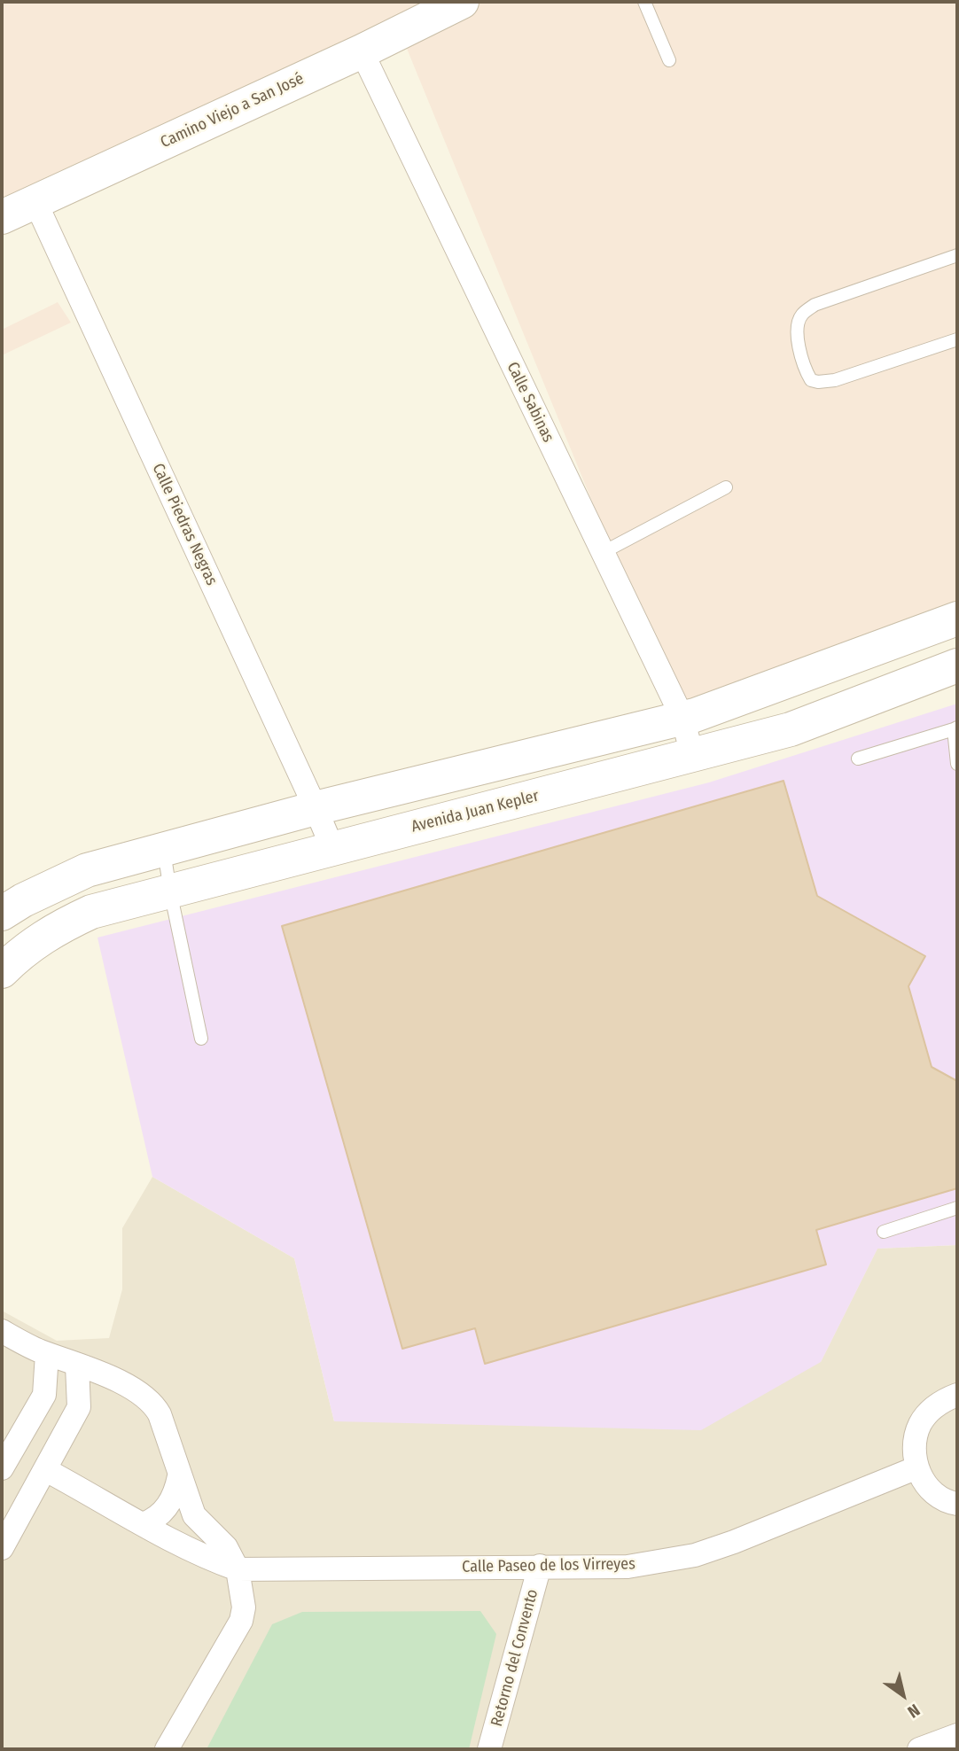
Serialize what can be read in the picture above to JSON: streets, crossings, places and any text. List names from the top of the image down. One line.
{"streets":{"street":["Camino Viejo a San José","Calle Sabinas","Calle Piedras Negras","Avenida Juan Kepler","Calle Paseo de los Virreyes","Retorno del Convento"]},"crossings":[["Camino Viejo a San José","Calle Sabinas"],["Camino Viejo a San José","Calle Piedras Negras"],["Calle Sabinas","Avenida Juan Kepler"],["Calle Piedras Negras","Avenida Juan Kepler"],["Calle Paseo de los Virreyes","Retorno del Convento"]],"north":"bottom right"}
